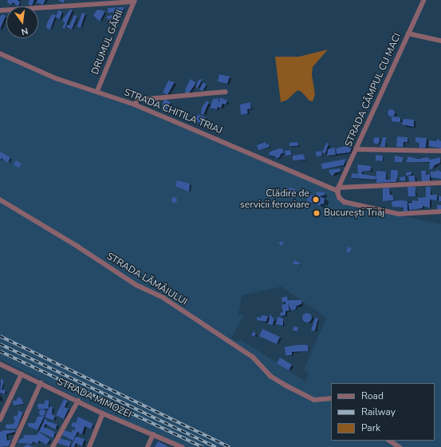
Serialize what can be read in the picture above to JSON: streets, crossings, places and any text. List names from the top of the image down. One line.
{"streets":{"street":["DRUMUL GĂRII","STRADA CÂMPUL CU MACI","STRADA CHITILA TRIAJ","STRADA LĂMÂIULUI","STRADA MIMOZEI"]},"crossings":[["DRUMUL GĂRII","STRADA CHITILA TRIAJ"],["STRADA CÂMPUL CU MACI","STRADA CHITILA TRIAJ"]],"places":["Clădire de servicii feroviare","București Triaj"],"legend":["Road","Railway","Park"],"north":"bottom"}
